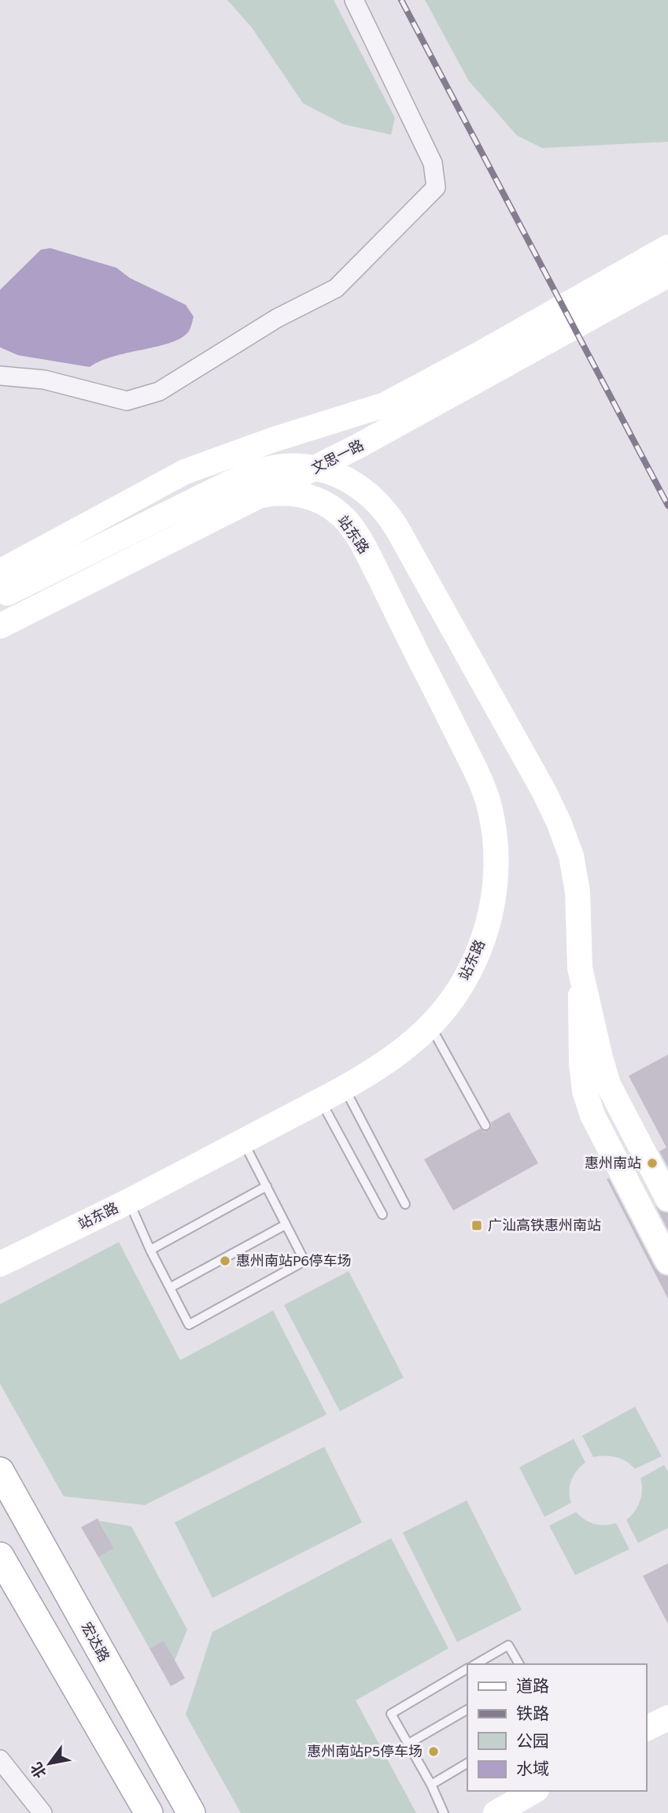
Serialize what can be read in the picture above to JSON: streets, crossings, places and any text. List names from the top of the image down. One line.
{"streets":{"main road":["宏达路"],"street":["文思一路","站东路"]},"crossings":[["文思一路","站东路"]],"places":{"other":["惠州南站","惠州南站P6停车场","惠州南站P5停车场"],"transit":["广汕高铁惠州南站"]},"legend":["道路","铁路","公园","水域"],"north":"bottom left"}
